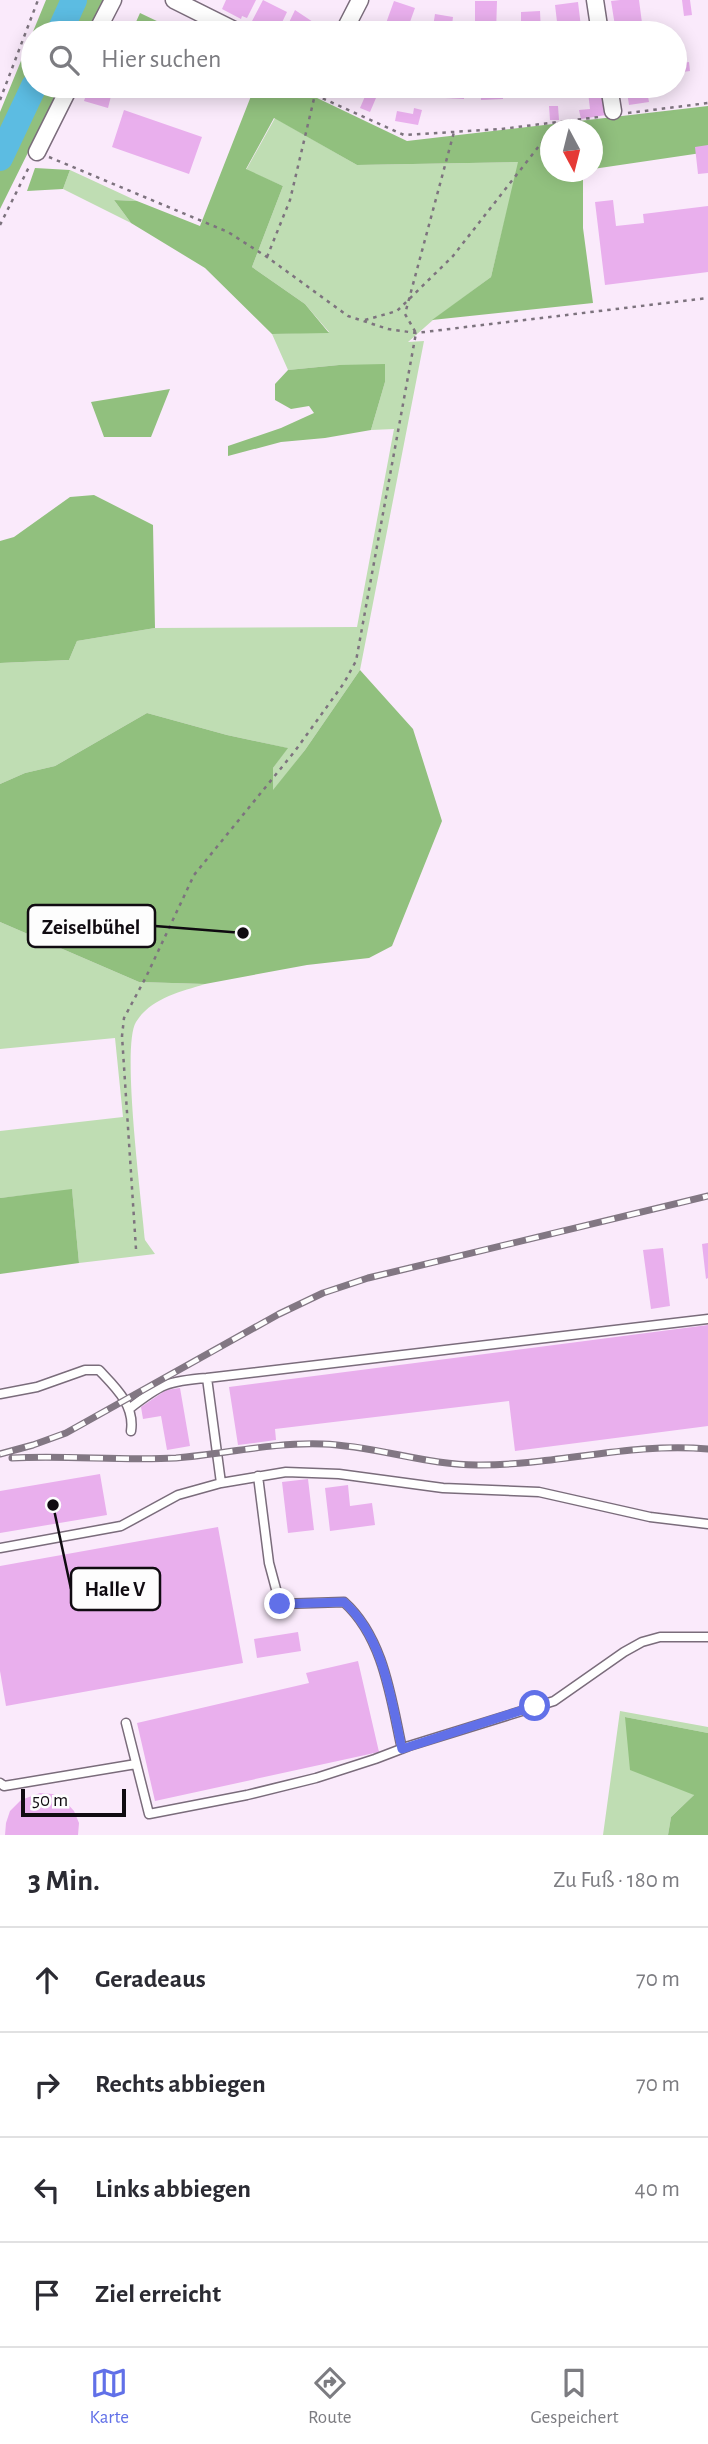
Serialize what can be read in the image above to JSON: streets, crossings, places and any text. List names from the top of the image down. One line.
{"places":["Zeiselbühel","Halle V"],"scale_bar":"50 m","north":"bottom","page":{"search":"Hier suchen","scale":"50 m","heading":["3 Min.","Zu Fuß · 180 m"],"list":[["Geradeaus","70 m"],["Rechts abbiegen","70 m"],["Links abbiegen","40 m"],"Ziel erreicht"],"nav":["Karte","Route","Gespeichert"]}}
